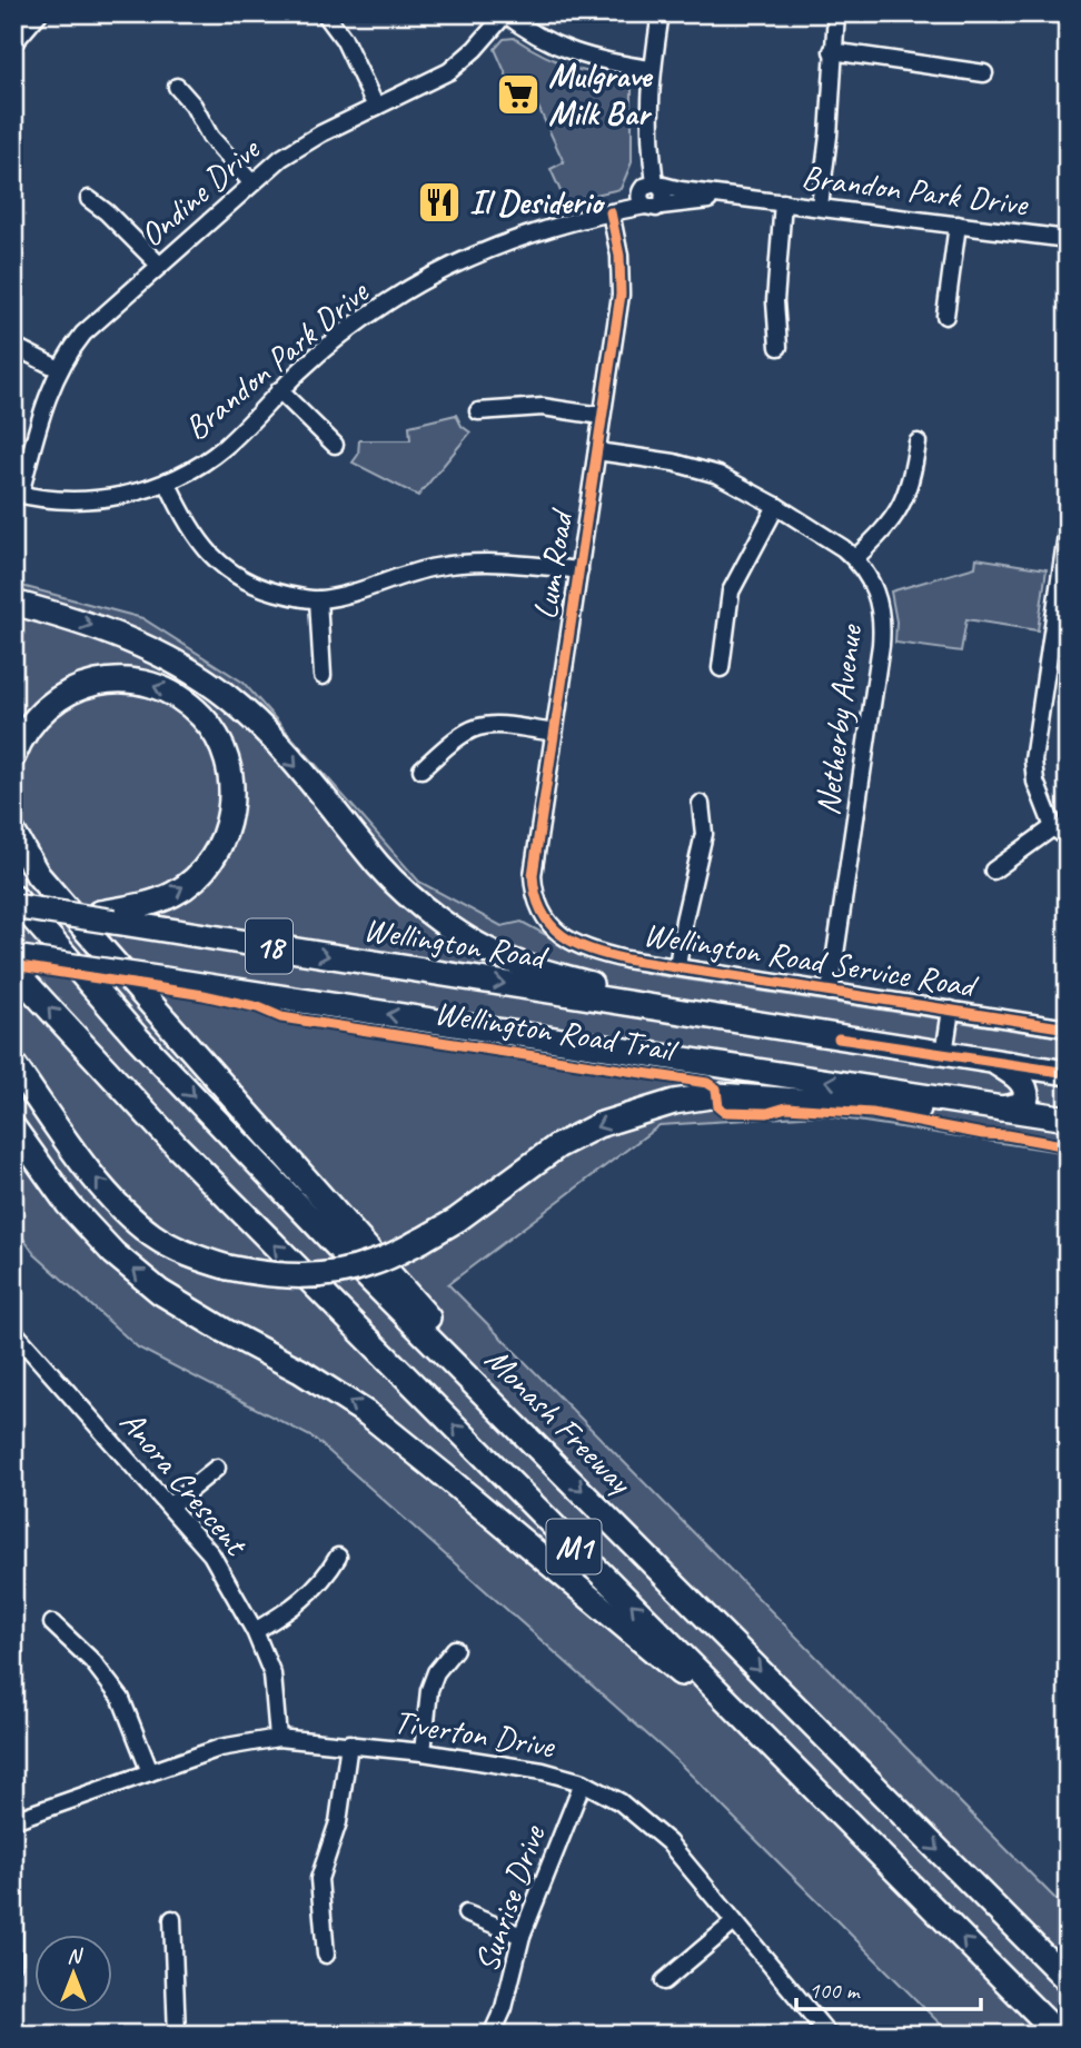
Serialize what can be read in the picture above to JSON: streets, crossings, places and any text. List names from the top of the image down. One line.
{"streets":{"highway":["Wellington Road","18","Monash Freeway","M1"],"street":["Brandon Park Drive","Ondine Drive","Lum Road","Netherby Avenue","Wellington Road Service Road","Anora Crescent","Tiverton Drive","Sunrise Drive"],"cycle path":["Wellington Road Trail"]},"crossings":[["Brandon Park Drive","Ondine Drive"],["Brandon Park Drive","Lum Road"],["Lum Road","Netherby Avenue"],["Lum Road","Wellington Road Service Road"],["Netherby Avenue","Wellington Road Service Road"],["Anora Crescent","Tiverton Drive"],["Tiverton Drive","Sunrise Drive"]],"places":{"supermarket":["Mulgrave Milk Bar"],"restaurant":["Il Desiderio"]},"scale_bar":"100 m","north":"top"}
